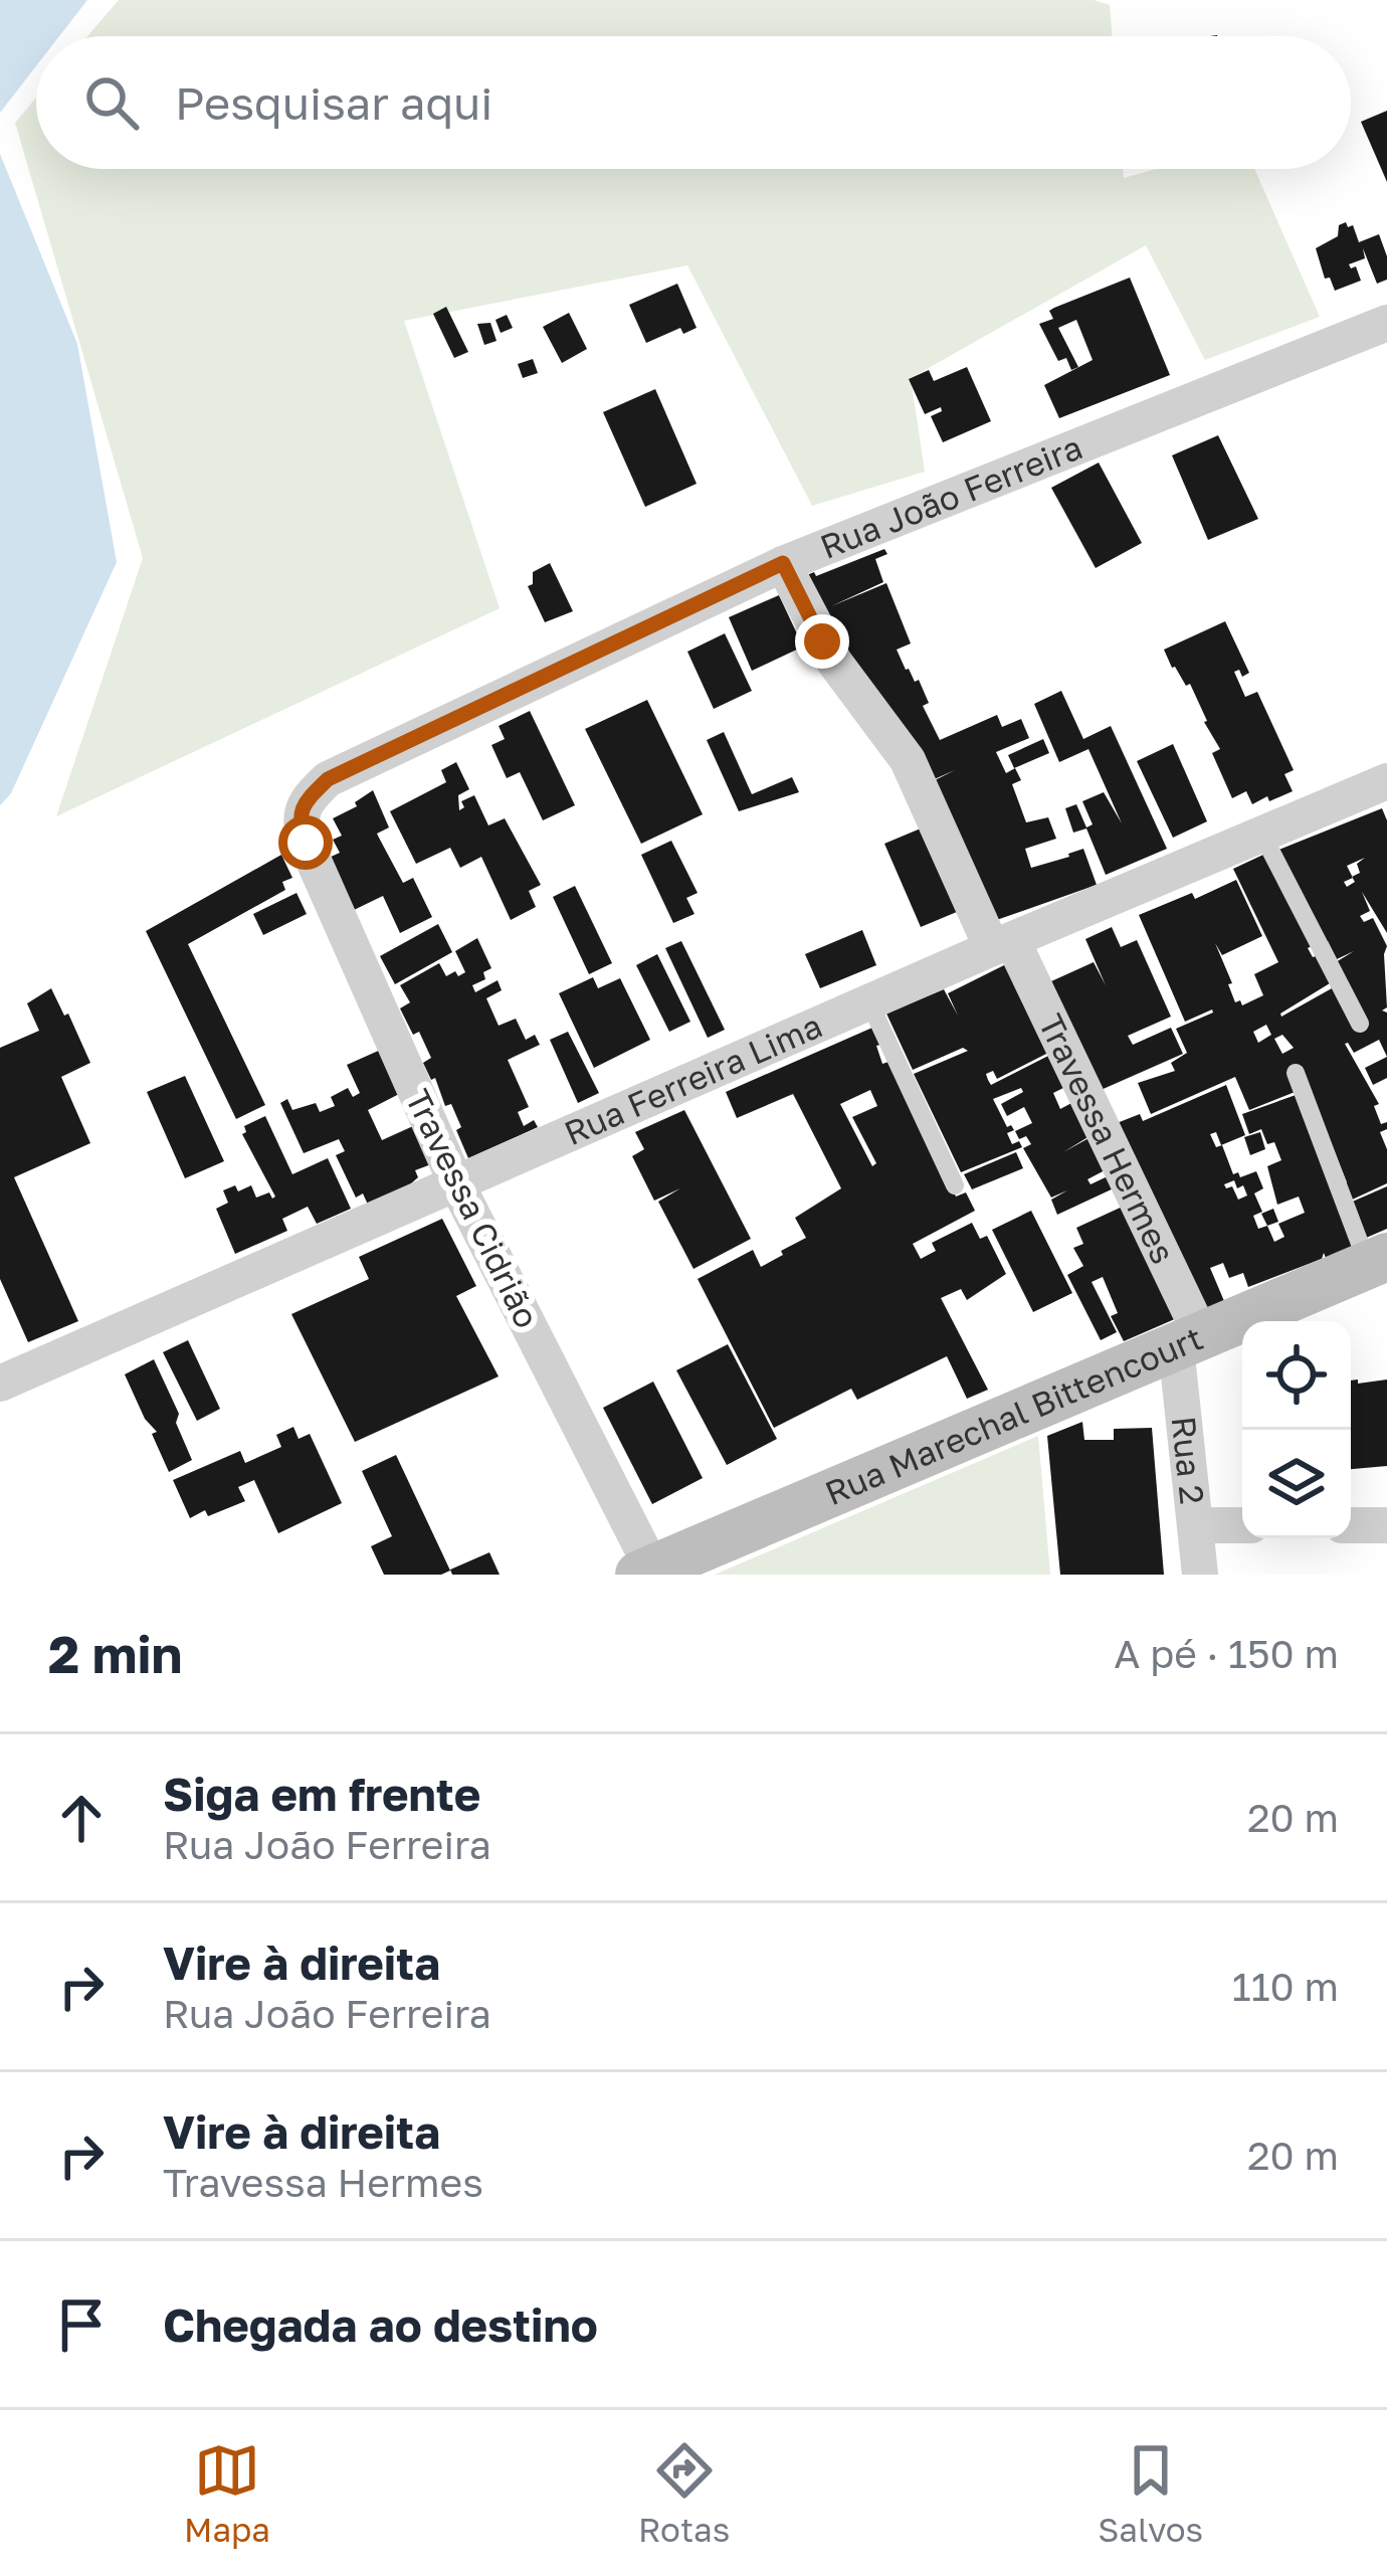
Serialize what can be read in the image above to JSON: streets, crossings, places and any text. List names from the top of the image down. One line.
{"streets":{"main road":["Rua Marechal Bittencourt"],"street":["Rua João Ferreira","Rua Ferreira Lima","Travessa Hermes","Travessa Cidrião","Rua 2"]},"crossings":[["Rua João Ferreira","Travessa Hermes"],["Rua João Ferreira","Travessa Cidrião"],["Rua Ferreira Lima","Travessa Hermes"],["Rua Ferreira Lima","Travessa Cidrião"],["Travessa Hermes","Rua Marechal Bittencourt"],["Travessa Hermes","Rua 2"],["Travessa Cidrião","Rua Marechal Bittencourt"],["Rua Marechal Bittencourt","Rua 2"]],"page":{"search":"Pesquisar aqui","heading":["2 min","A pé · 150 m"],"list":[["Siga em frente","Rua João Ferreira","20 m"],["Vire à direita","Rua João Ferreira","110 m"],["Vire à direita","Travessa Hermes","20 m"],"Chegada ao destino"],"nav":["Mapa","Rotas","Salvos"]}}
